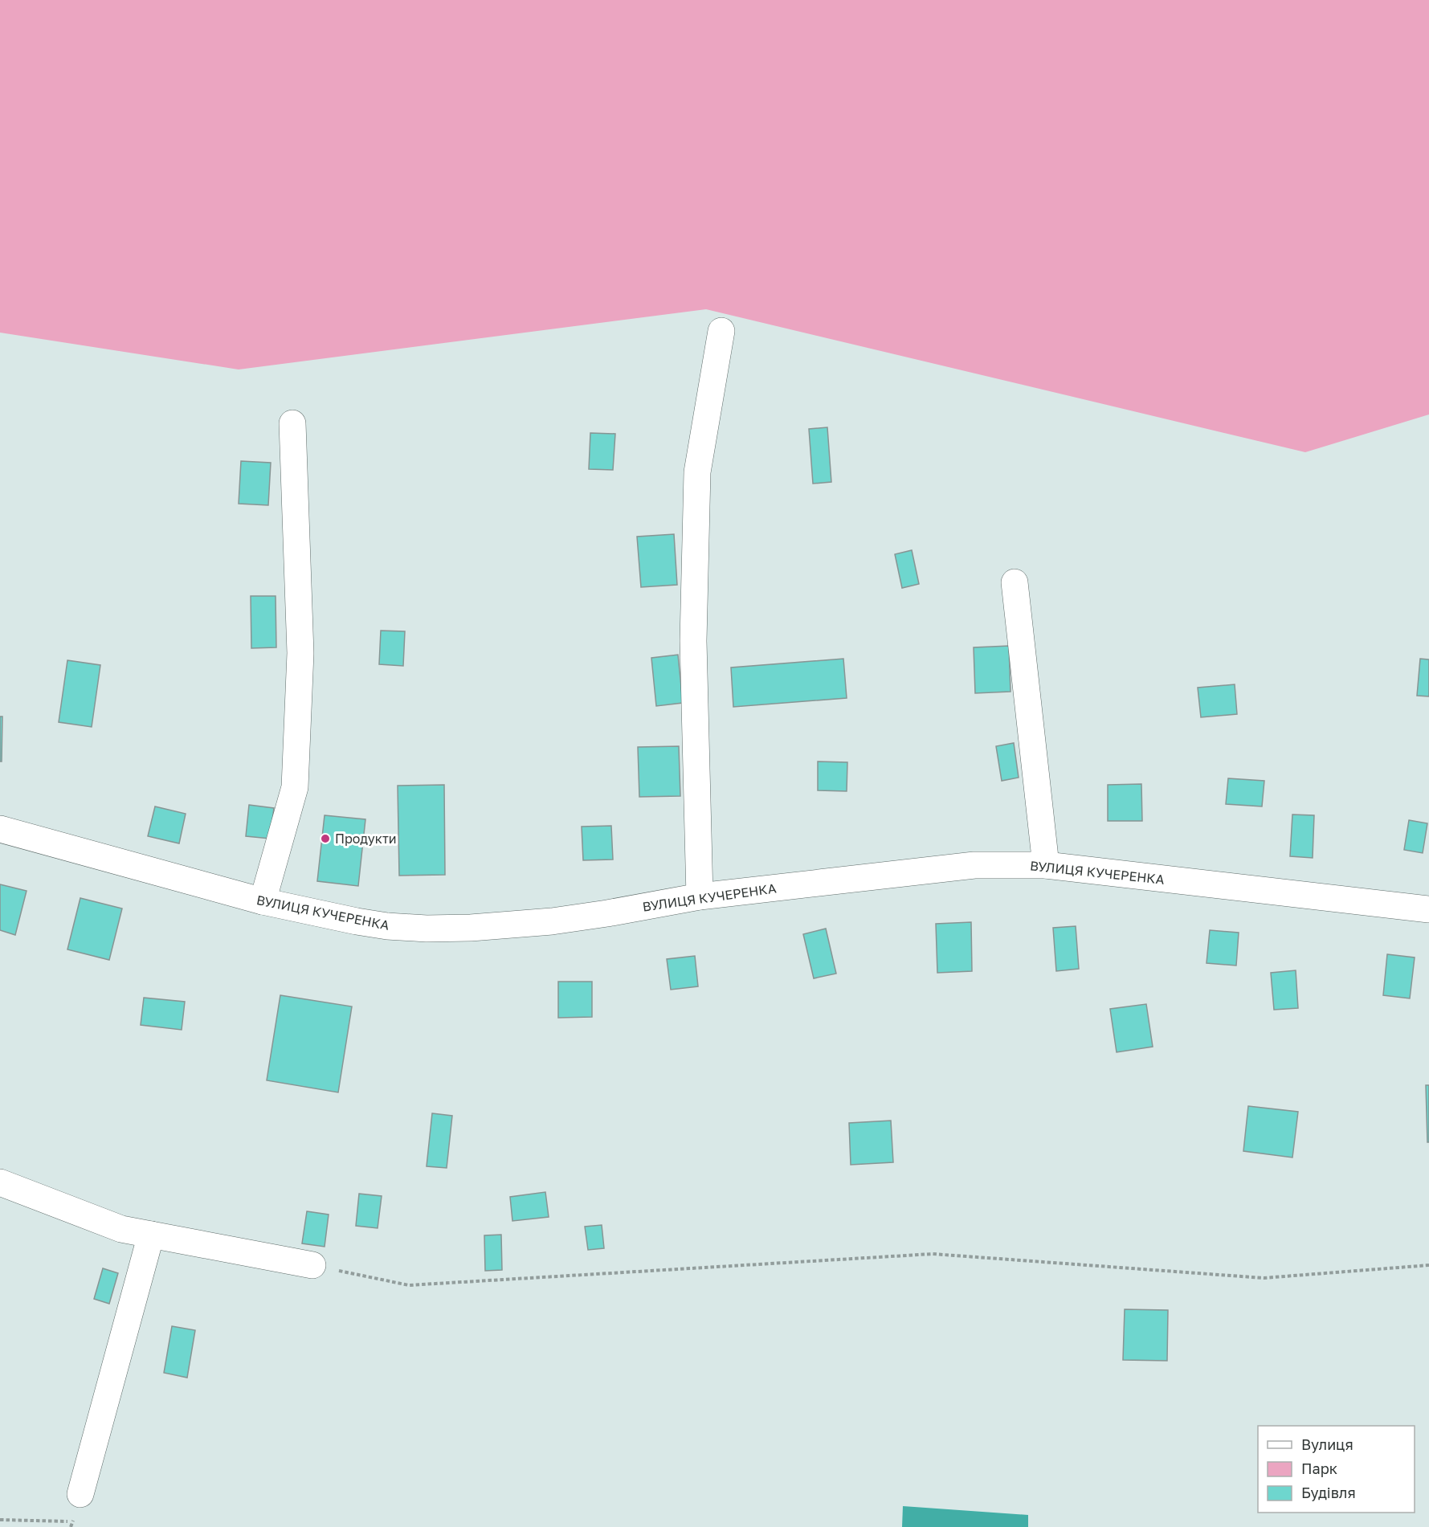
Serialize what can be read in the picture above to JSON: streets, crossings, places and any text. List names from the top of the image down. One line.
{"streets":{"street":["ВУЛИЦЯ КУЧЕРЕНКА"]},"places":["Продукти"],"legend":["Вулиця","Парк","Будівля"]}
